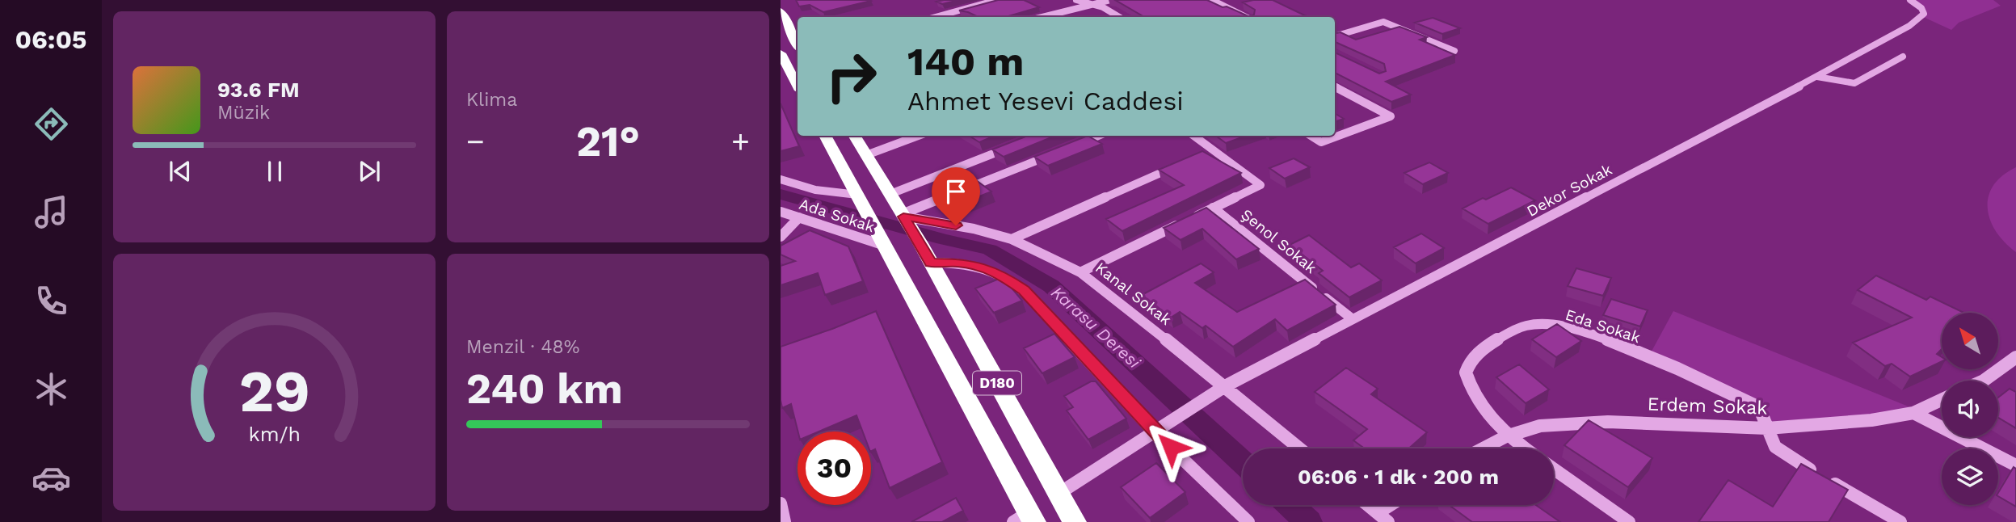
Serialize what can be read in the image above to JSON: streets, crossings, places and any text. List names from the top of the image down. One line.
{"streets":{"highway":["D180"],"street":["Dekor Sokak","Ada Sokak","Şenol Sokak","Kanal Sokak","Eda Sokak","Erdem Sokak"]},"crossings":[["Dekor Sokak","Şenol Sokak"],["Dekor Sokak","Kanal Sokak"],["Dekor Sokak","D180"],["Ada Sokak","D180"],["Kanal Sokak","D180"],["Eda Sokak","Erdem Sokak"]],"water":["Karasu Deresi"],"north":"top left","page":{"tabs":"06:05","tile":["Klima",["Menzil · 48%","240 km"]],"turn":["140 m","Ahmet Yesevi Caddesi"],"song":["93.6 FM","Müzik"],"heat":["−","21°","+"],"limit":"30","trip":"06:06 · 1 dk · 200 m","gauge":["29","km/h"]}}
